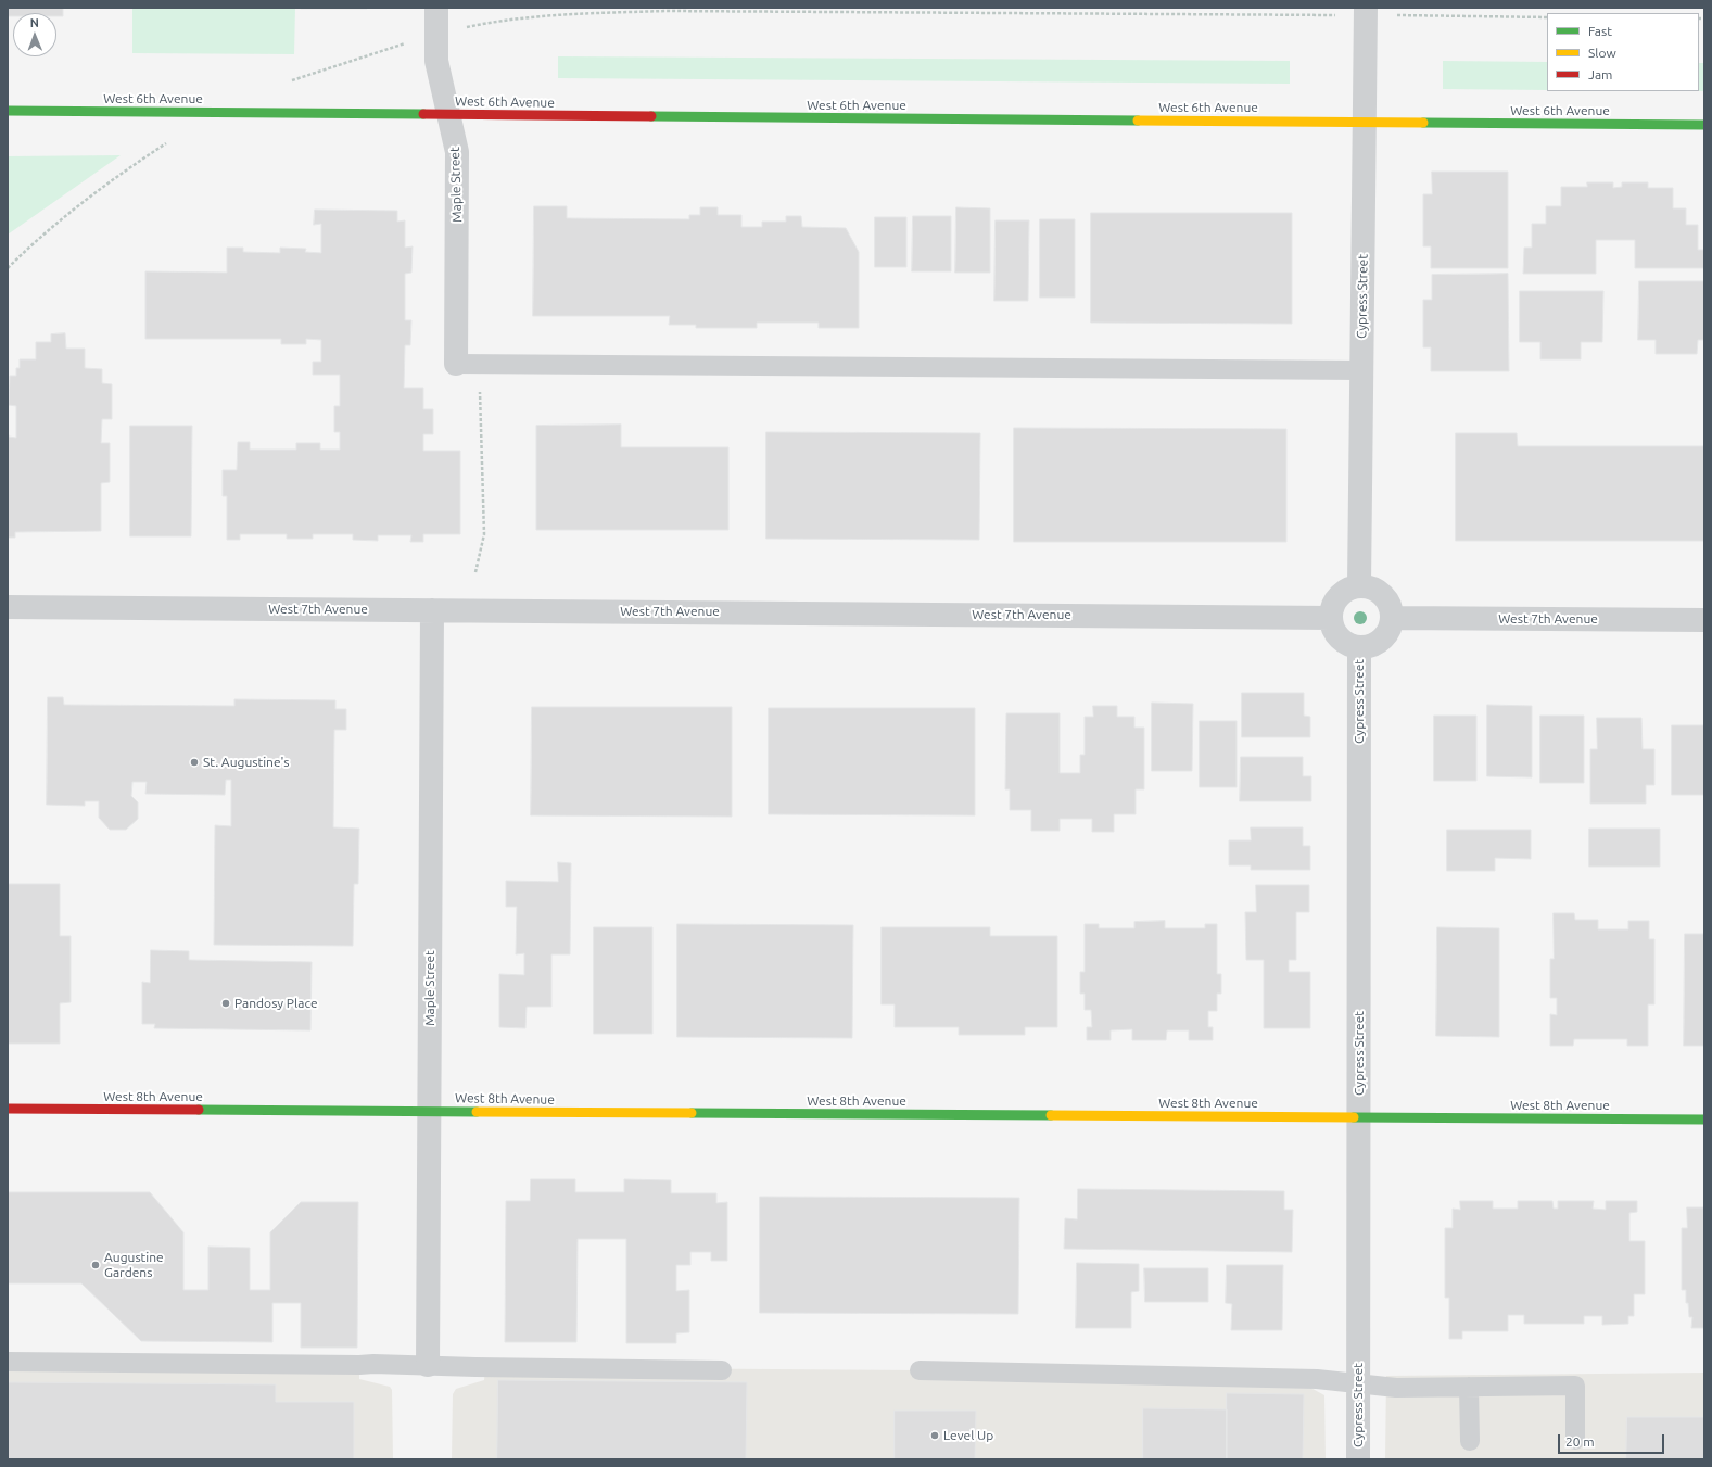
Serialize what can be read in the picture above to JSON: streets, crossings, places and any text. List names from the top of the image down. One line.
{"streets":{"street":["West 6th Avenue","Maple Street","Cypress Street","West 7th Avenue","West 8th Avenue"]},"crossings":[["West 6th Avenue","Maple Street"],["West 6th Avenue","Cypress Street"],["Maple Street","West 7th Avenue"],["Maple Street","West 8th Avenue"],["Cypress Street","West 7th Avenue"],["Cypress Street","West 8th Avenue"]],"places":["St. Augustine's","Pandosy Place","Augustine Gardens","Level Up"],"legend":["Fast","Slow","Jam"],"scale_bar":"20 m","north":"top"}
